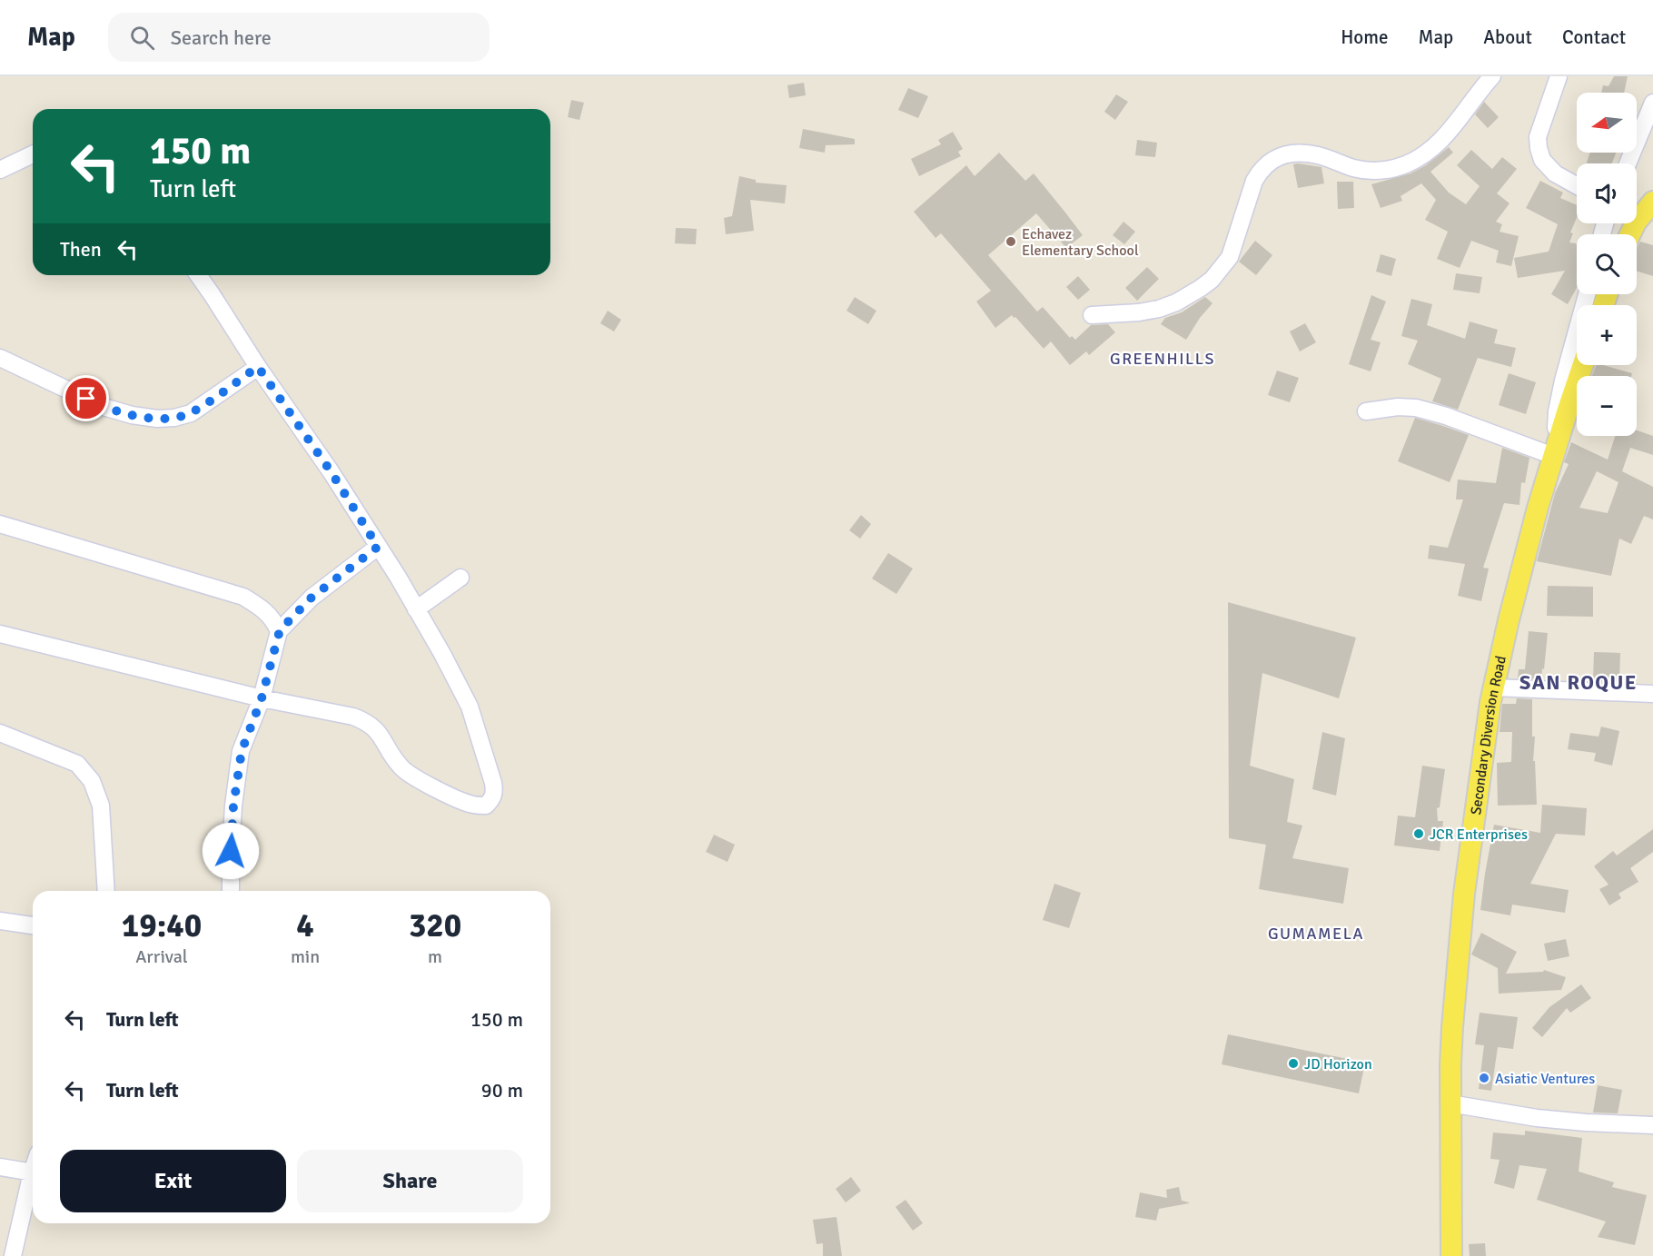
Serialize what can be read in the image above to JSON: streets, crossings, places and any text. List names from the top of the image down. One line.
{"streets":{"main road":["Secondary Diversion Road"]},"districts":["GREENHILLS","SAN ROQUE","GUMAMELA"],"places":["Echavez Elementary School","JCR Enterprises","JD Horizon","Asiatic Ventures"],"north":"left","page":{"header":"Map","search":"Search here","nav":["Home","Map","About","Contact"],"map_buttons":["+","−"],"turn":["150 m","Turn left"],"then":"Then","eta":["19:40","Arrival","4","min","320","m"],"list":[{"name":"Turn left","value":"150 m"},{"name":"Turn left","value":"90 m"}],"buttons":["Exit","Share"]}}
